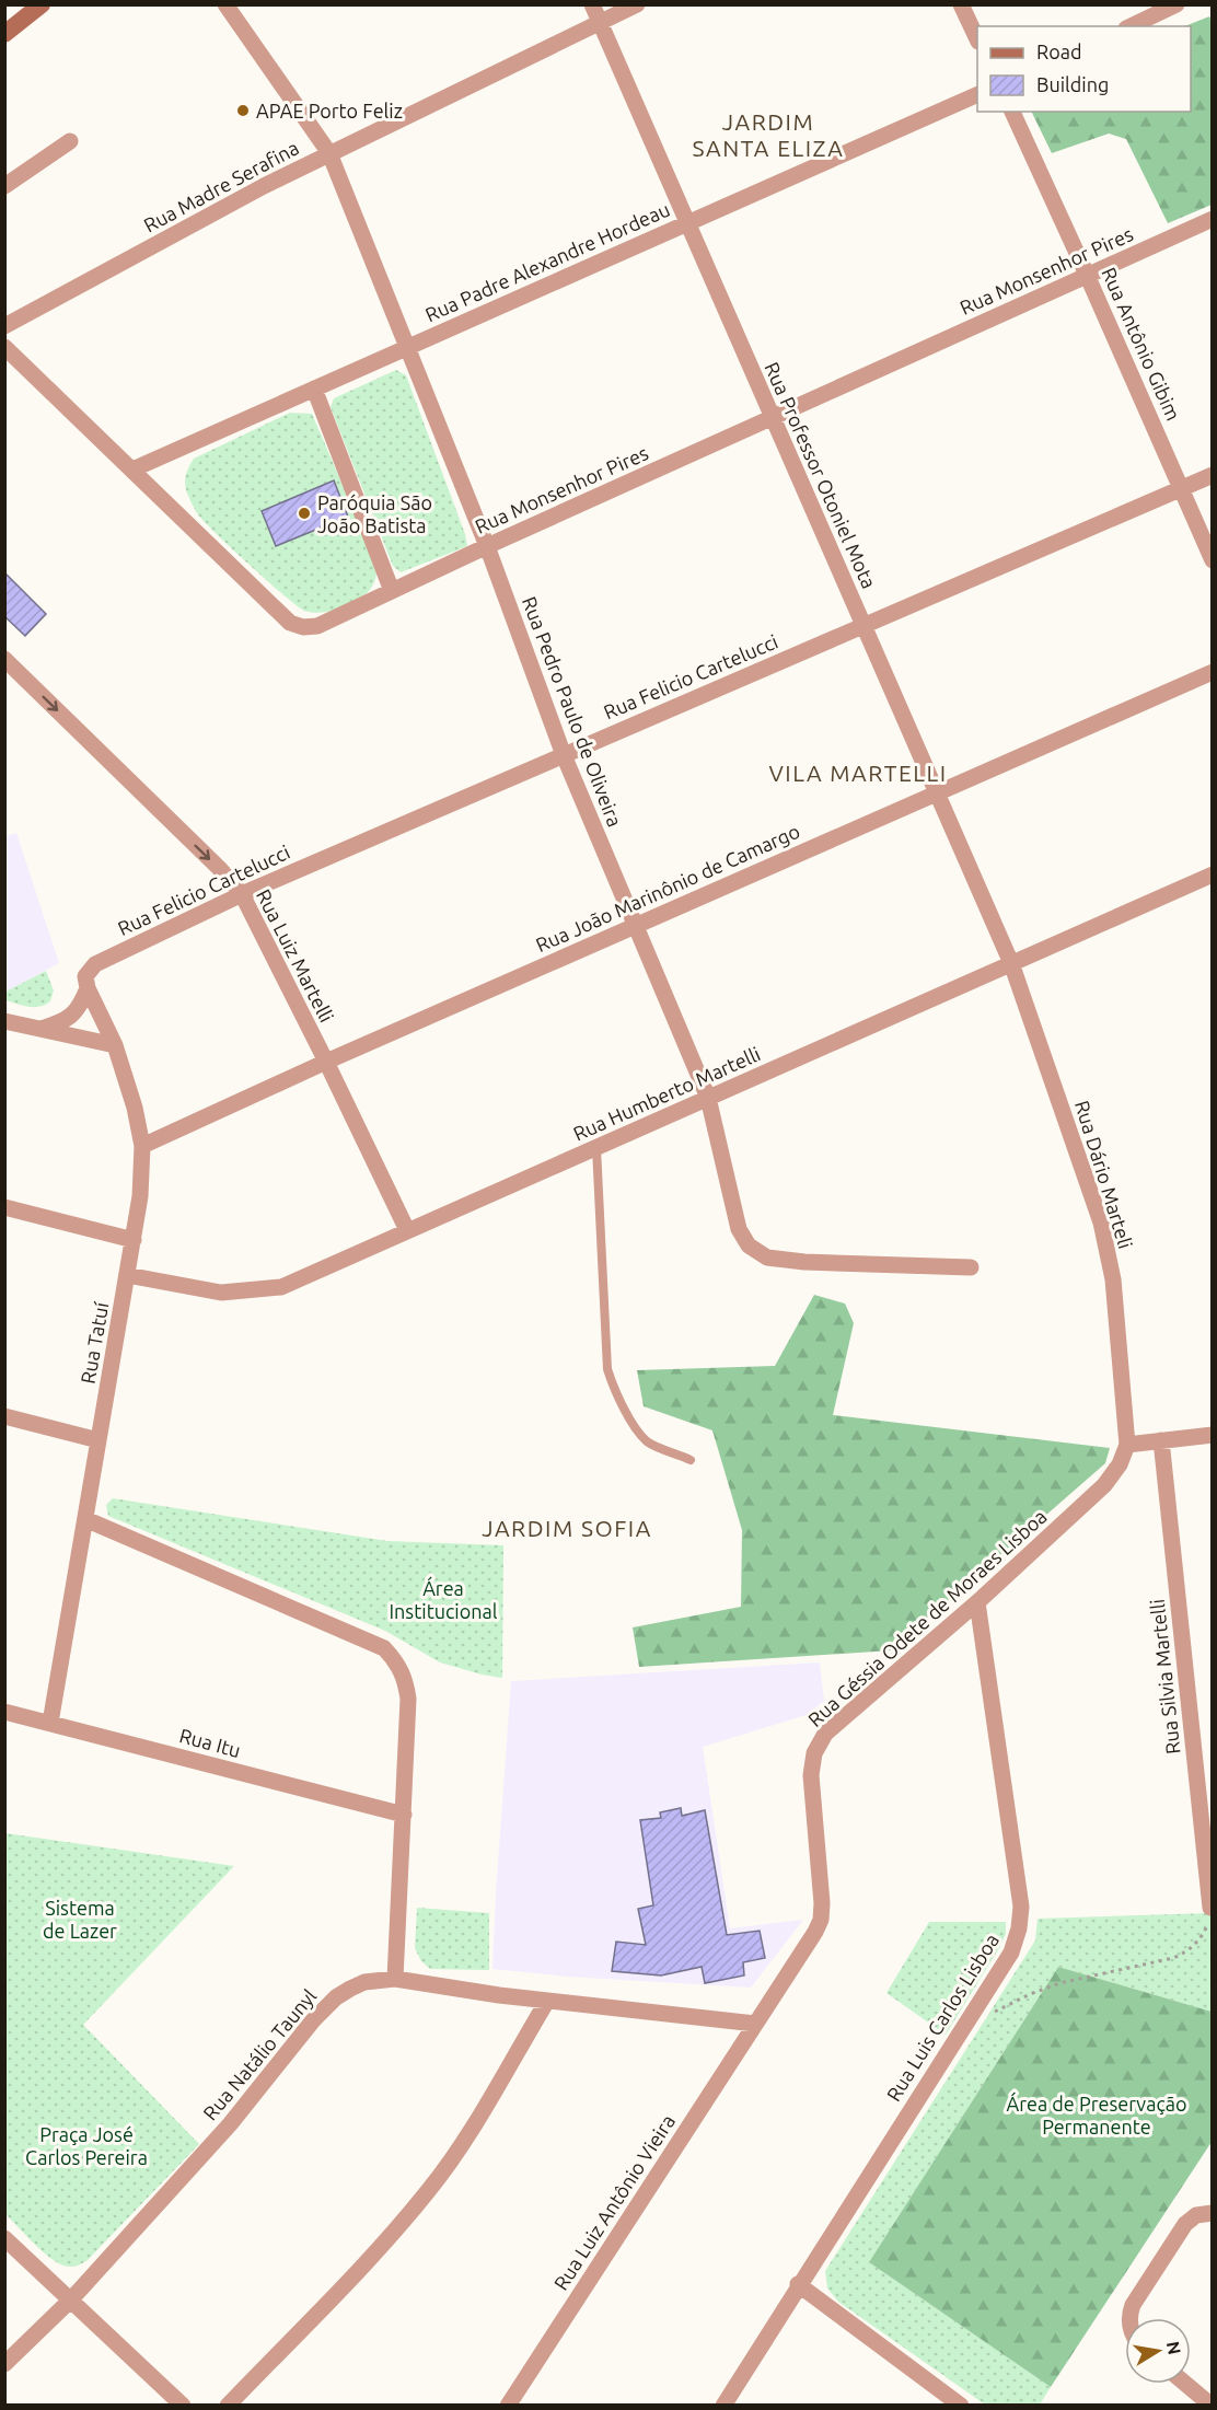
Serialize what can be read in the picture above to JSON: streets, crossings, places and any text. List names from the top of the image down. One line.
{"streets":{"street":["Rua Madre Serafina","Rua Padre Alexandre Hordeau","Rua Monsenhor Pires","Rua Antônio Gibim","Rua Professor Otoniel Mota","Rua Felicio Cartelucci","Rua Pedro Paulo de Oliveira","Rua João Marinônio de Camargo","Rua Luiz Martelli","Rua Humberto Martelli","Rua Dário Marteli","Rua Tatuí","Rua Géssia Odete de Moraes Lisboa","Rua Silvia Martelli","Rua Itu","Rua Luis Carlos Lisboa","Rua Natálio Taunyl","Rua Luiz Antônio Vieira"]},"crossings":[["Rua Madre Serafina","Rua Professor Otoniel Mota"],["Rua Madre Serafina","Rua Pedro Paulo de Oliveira"],["Rua Padre Alexandre Hordeau","Rua Monsenhor Pires"],["Rua Padre Alexandre Hordeau","Rua Professor Otoniel Mota"],["Rua Padre Alexandre Hordeau","Rua Pedro Paulo de Oliveira"],["Rua Monsenhor Pires","Rua Antônio Gibim"],["Rua Monsenhor Pires","Rua Professor Otoniel Mota"],["Rua Monsenhor Pires","Rua Pedro Paulo de Oliveira"],["Rua Antônio Gibim","Rua Felicio Cartelucci"],["Rua Professor Otoniel Mota","Rua Felicio Cartelucci"],["Rua Professor Otoniel Mota","Rua João Marinônio de Camargo"],["Rua Professor Otoniel Mota","Rua Humberto Martelli"],["Rua Professor Otoniel Mota","Rua Dário Marteli"],["Rua Felicio Cartelucci","Rua Pedro Paulo de Oliveira"],["Rua Felicio Cartelucci","Rua Luiz Martelli"],["Rua Felicio Cartelucci","Rua Tatuí"],["Rua Pedro Paulo de Oliveira","Rua João Marinônio de Camargo"],["Rua Pedro Paulo de Oliveira","Rua Humberto Martelli"],["Rua João Marinônio de Camargo","Rua Luiz Martelli"],["Rua João Marinônio de Camargo","Rua Tatuí"],["Rua Luiz Martelli","Rua Humberto Martelli"],["Rua Humberto Martelli","Rua Dário Marteli"],["Rua Humberto Martelli","Rua Tatuí"],["Rua Dário Marteli","Rua Géssia Odete de Moraes Lisboa"],["Rua Tatuí","Rua Itu"],["Rua Géssia Odete de Moraes Lisboa","Rua Luis Carlos Lisboa"],["Rua Géssia Odete de Moraes Lisboa","Rua Natálio Taunyl"],["Rua Géssia Odete de Moraes Lisboa","Rua Luiz Antônio Vieira"],["Rua Natálio Taunyl","Rua Luiz Antônio Vieira"]],"one_way":["Rua Luiz Martelli"],"districts":["JARDIM SANTA ELIZA","VILA MARTELLI","JARDIM SOFIA"],"parks":["Área Institucional","Sistema de Lazer","Área de Preservação Permanente","Praça José Carlos Pereira"],"places":["APAE Porto Feliz","Paróquia São João Batista"],"legend":["Road","Building"],"north":"right"}
